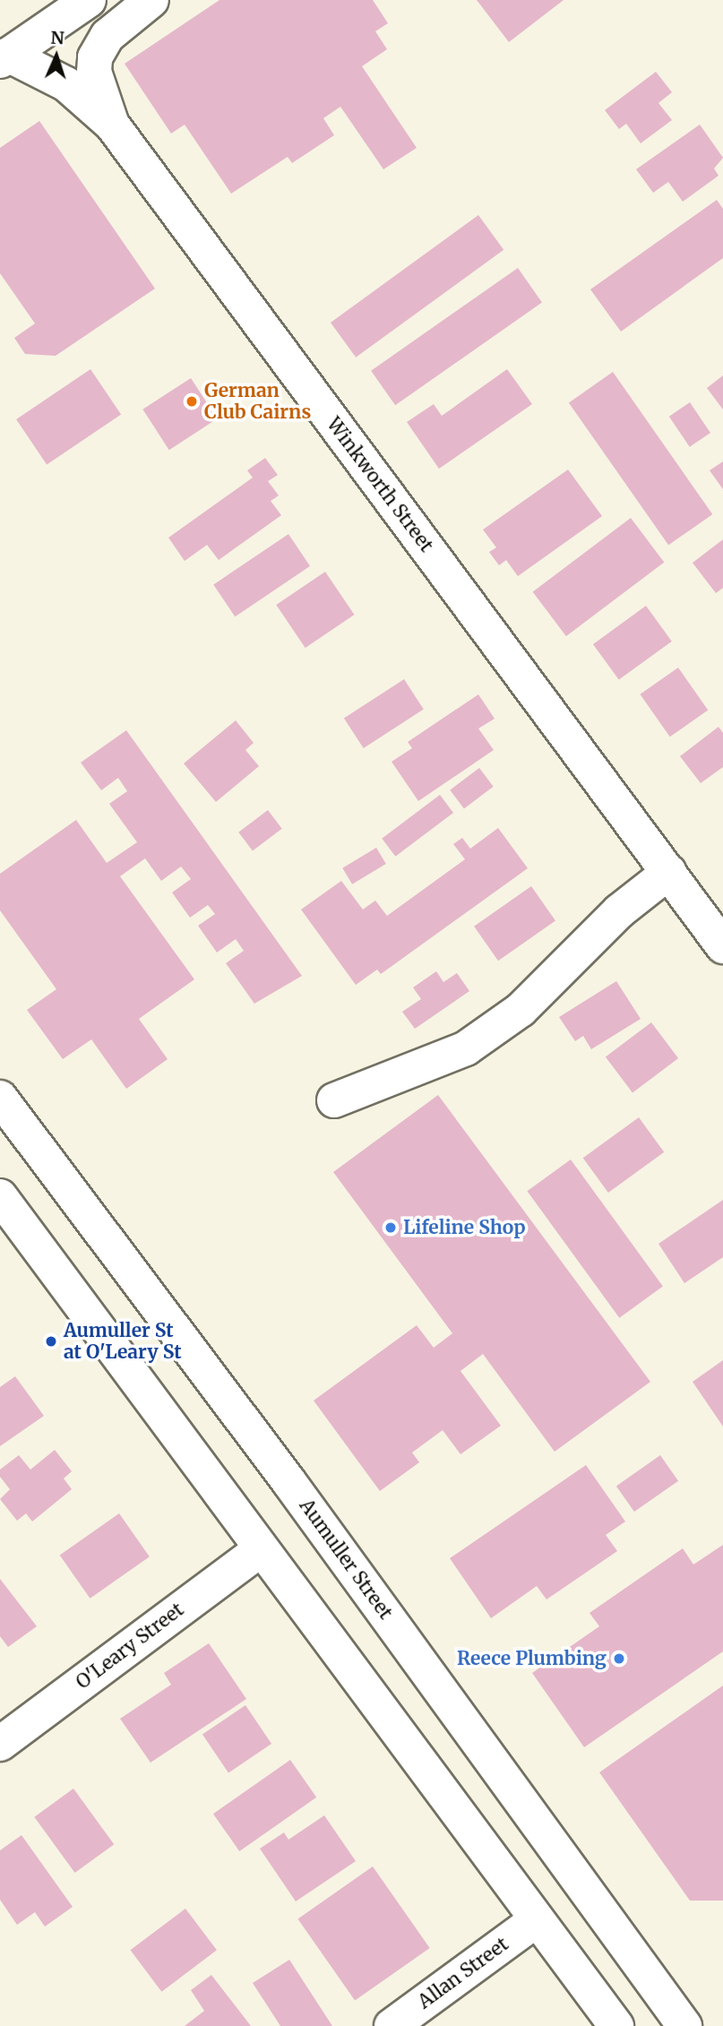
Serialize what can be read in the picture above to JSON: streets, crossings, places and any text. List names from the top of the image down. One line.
{"streets":{"main road":["Winkworth Street","Aumuller Street","O'Leary Street","Allan Street"]},"places":["German Club Cairns","Lifeline Shop","Aumuller St at O'Leary St","Reece Plumbing"],"north":"top"}
